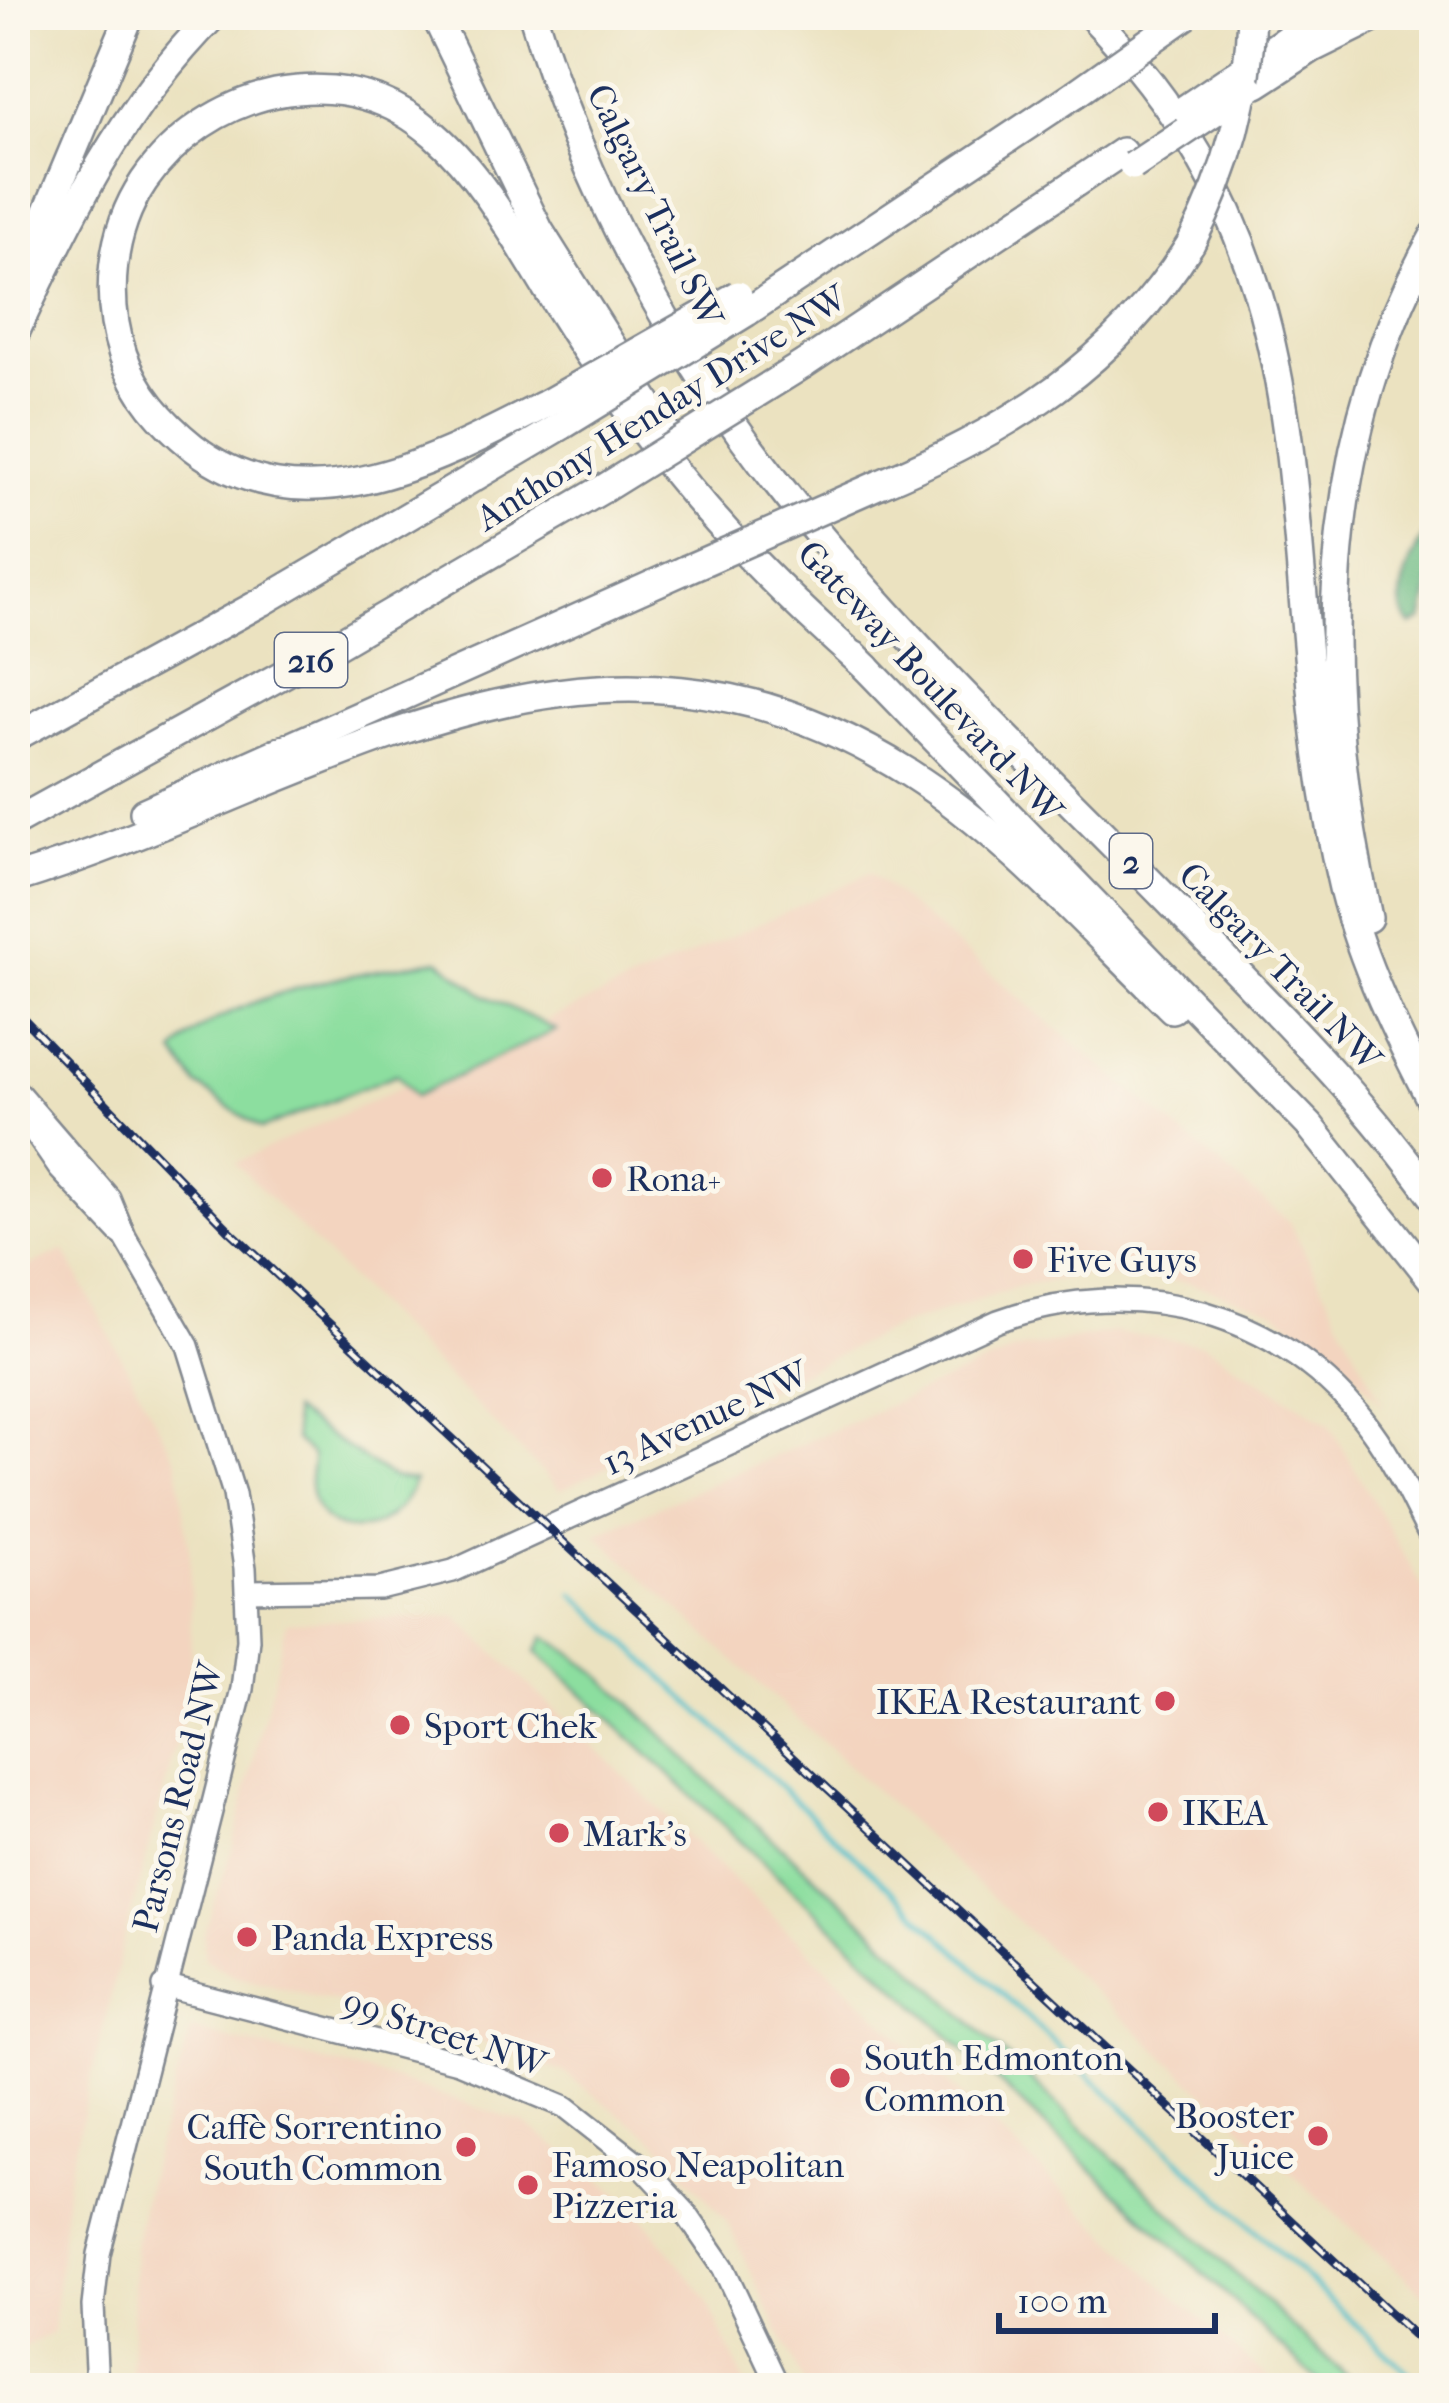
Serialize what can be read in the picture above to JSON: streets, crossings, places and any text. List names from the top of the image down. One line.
{"streets":{"highway":["Calgary Trail SW","Anthony Henday Drive NW","216","Gateway Boulevard NW","2","Calgary Trail NW"],"street":["13 Avenue NW","Parsons Road NW","99 Street NW"]},"crossings":[["Calgary Trail SW","Calgary Trail NW"],["13 Avenue NW","Parsons Road NW"],["Parsons Road NW","99 Street NW"]],"places":["Rona+","Five Guys","IKEA Restaurant","Sport Chek","IKEA","Mark's","Panda Express","South Edmonton Common","Booster Juice","Caffè Sorrentino South Common","Famoso Neapolitan Pizzeria"],"scale_bar":"100 m"}
